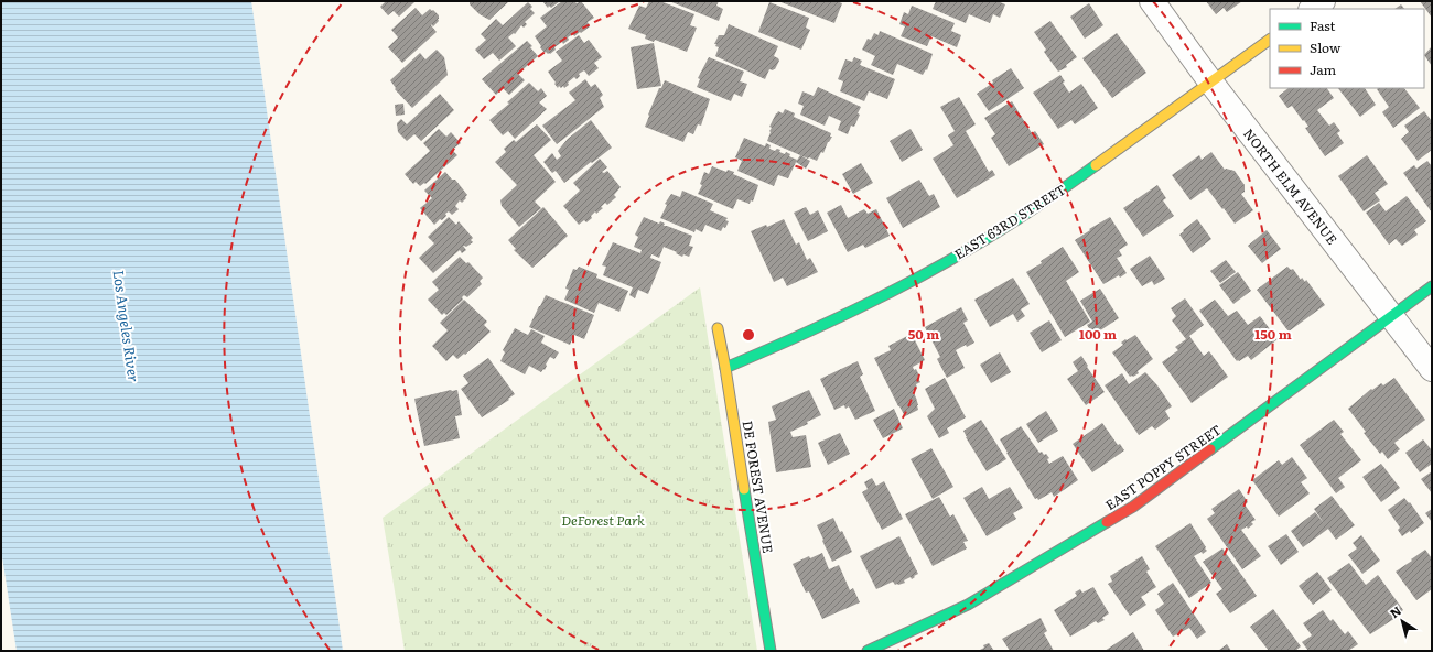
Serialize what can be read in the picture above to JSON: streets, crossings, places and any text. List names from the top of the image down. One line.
{"streets":{"street":["NORTH ELM AVENUE","EAST 63RD STREET","EAST POPPY STREET","DE FOREST AVENUE"]},"crossings":[["NORTH ELM AVENUE","EAST 63RD STREET"],["NORTH ELM AVENUE","EAST POPPY STREET"],["EAST 63RD STREET","DE FOREST AVENUE"]],"water":["Los Angeles River"],"parks":["DeForest Park"],"legend":["Fast","Slow","Jam"],"north":"top left","rings":["50 m","100 m","150 m"]}
